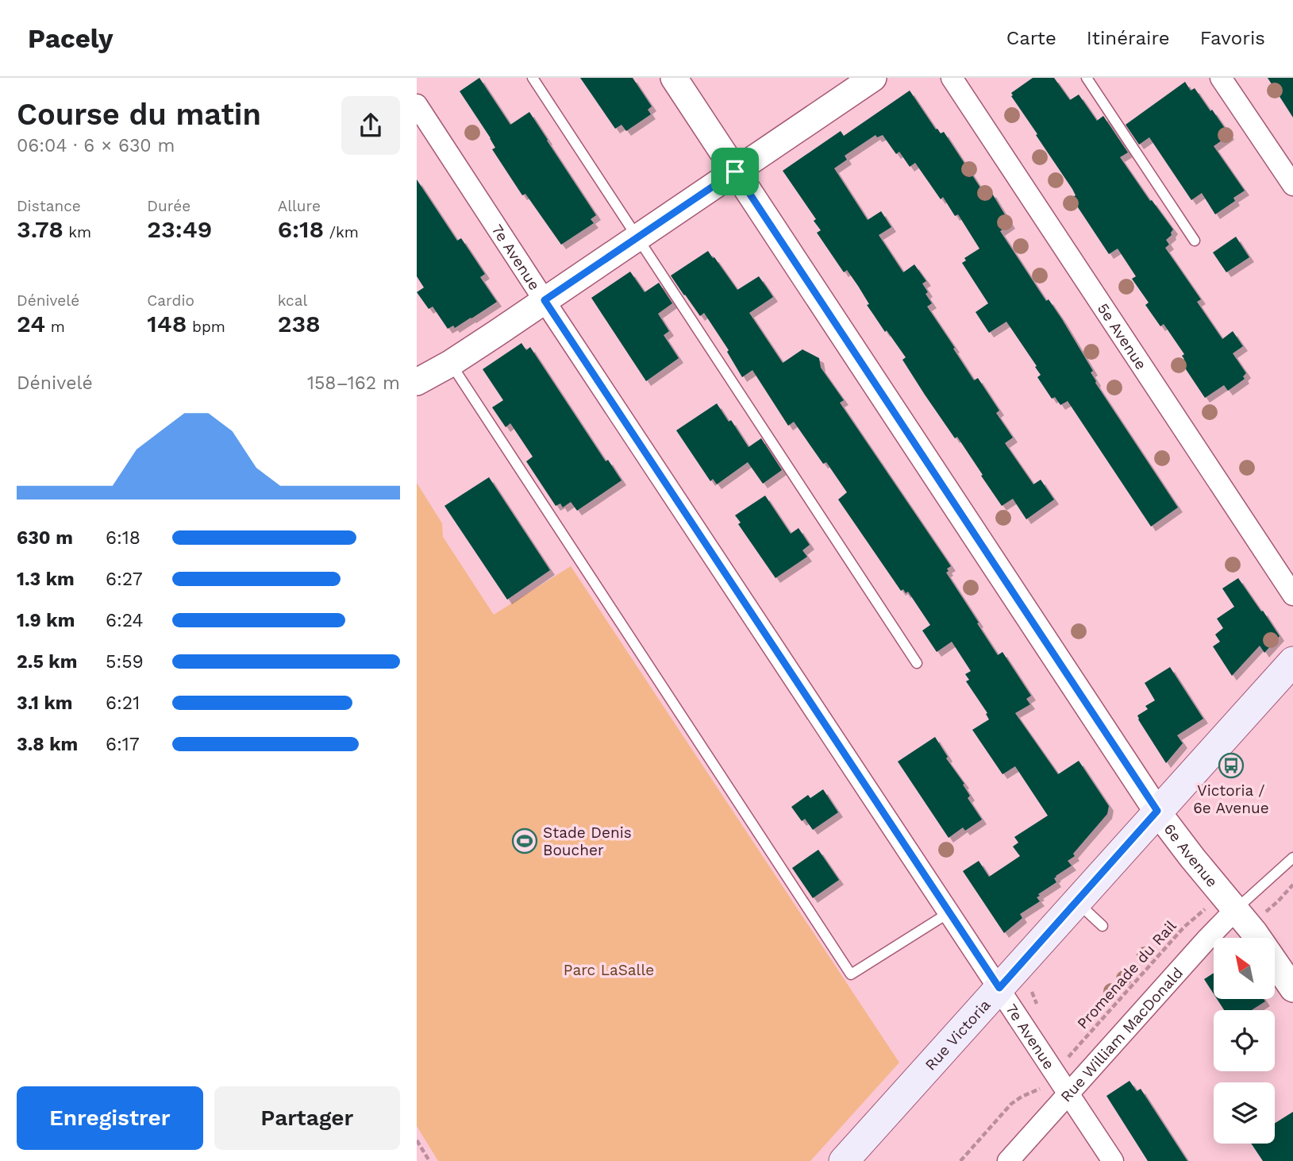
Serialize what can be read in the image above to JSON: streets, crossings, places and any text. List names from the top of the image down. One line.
{"streets":{"main road":["Rue Victoria"],"street":["7e Avenue","5e Avenue","6e Avenue","Rue William MacDonald"],"path":["Promenade du Rail"]},"crossings":[["7e Avenue","Rue Victoria"],["7e Avenue","Rue William MacDonald"],["6e Avenue","Rue Victoria"],["6e Avenue","Rue William MacDonald"]],"parks":["Parc LaSalle"],"places":{"bus stop":["Victoria / 6e Avenue"],"sports":["Stade Denis Boucher"]},"north":"top left","page":{"header":"Pacely","nav":["Carte","Itinéraire","Favoris"],"heading":["Course du matin","06:04 · 6 × 630 m"],"stats":[["Distance","3.78 km"],["Durée","23:49"],["Allure","6:18 /km"],["Dénivelé","24 m"],["Cardio","148 bpm"],["kcal","238"]],"chart":["Dénivelé","158–162 m"],"list":[{"name":"630 m","note":"6:18"},{"name":"1.3 km","note":"6:27"},{"name":"1.9 km","note":"6:24"},{"name":"2.5 km","note":"5:59"},{"name":"3.1 km","note":"6:21"},{"name":"3.8 km","note":"6:17"}],"buttons":["Enregistrer","Partager"]}}
